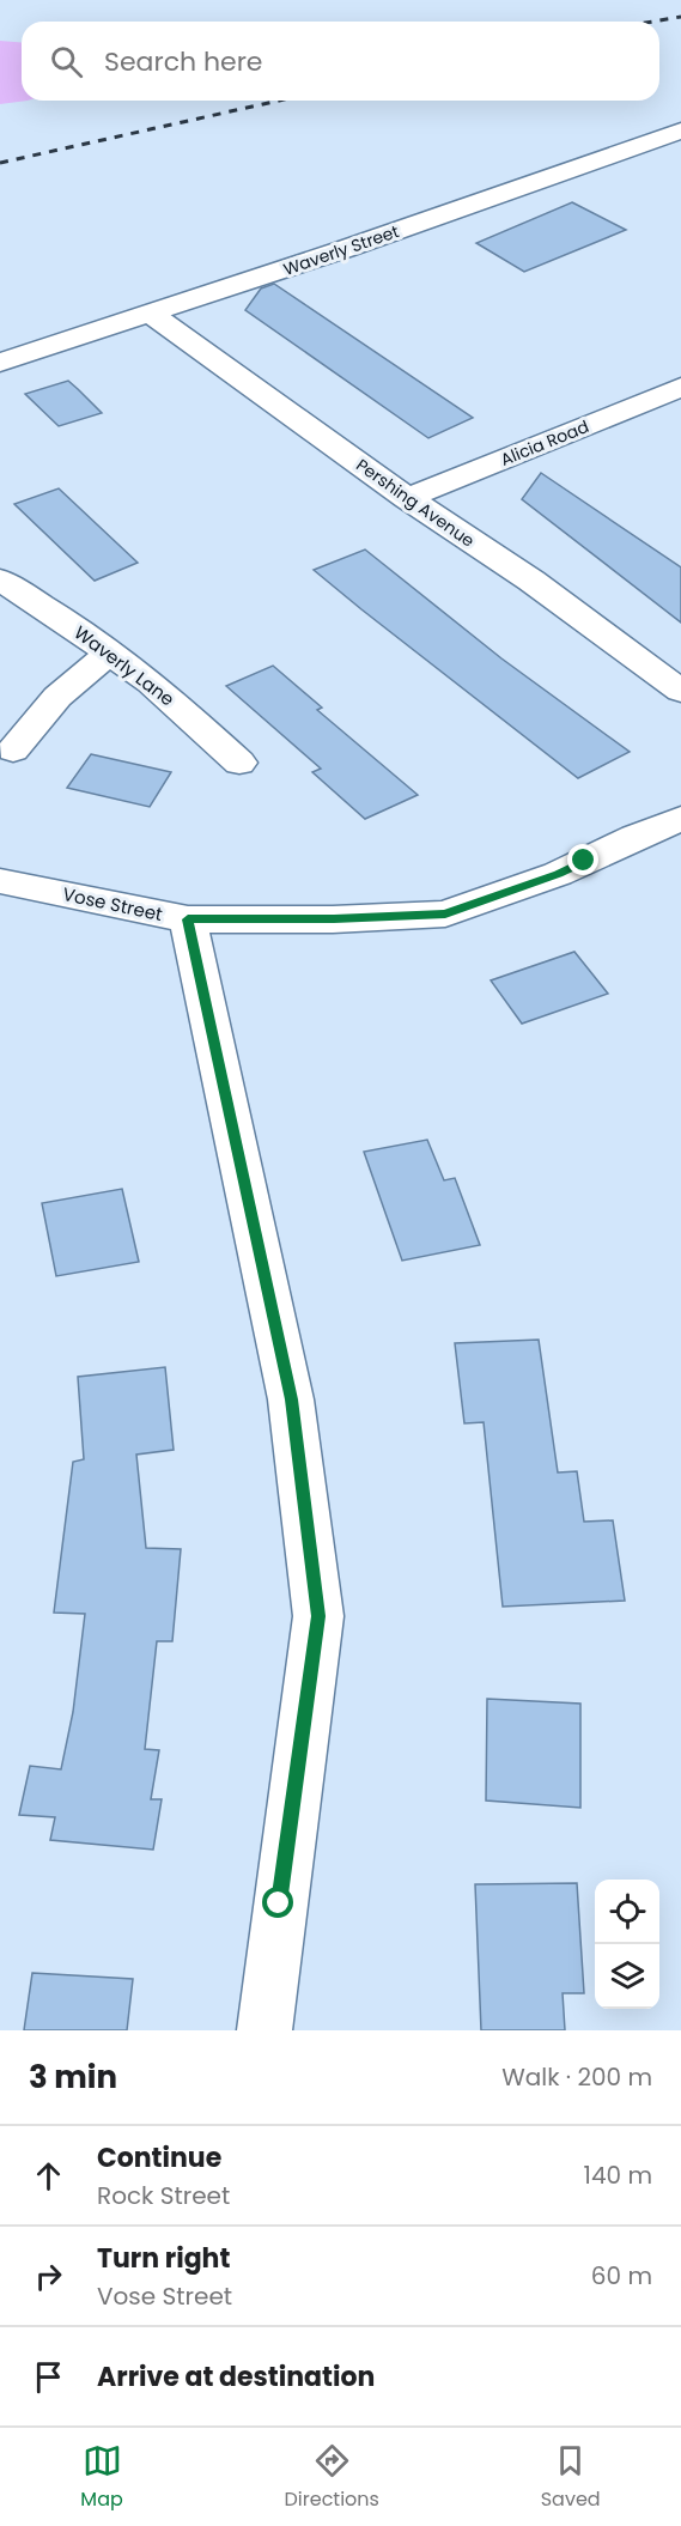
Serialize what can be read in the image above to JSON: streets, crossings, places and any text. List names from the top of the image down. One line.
{"streets":{"street":["Waverly Street","Alicia Road","Pershing Avenue","Waverly Lane","Vose Street"]},"crossings":[["Waverly Street","Pershing Avenue"],["Alicia Road","Pershing Avenue"]],"page":{"search":"Search here","heading":["3 min","Walk · 200 m"],"list":[["Continue","Rock Street","140 m"],["Turn right","Vose Street","60 m"],"Arrive at destination"],"nav":["Map","Directions","Saved"]}}
